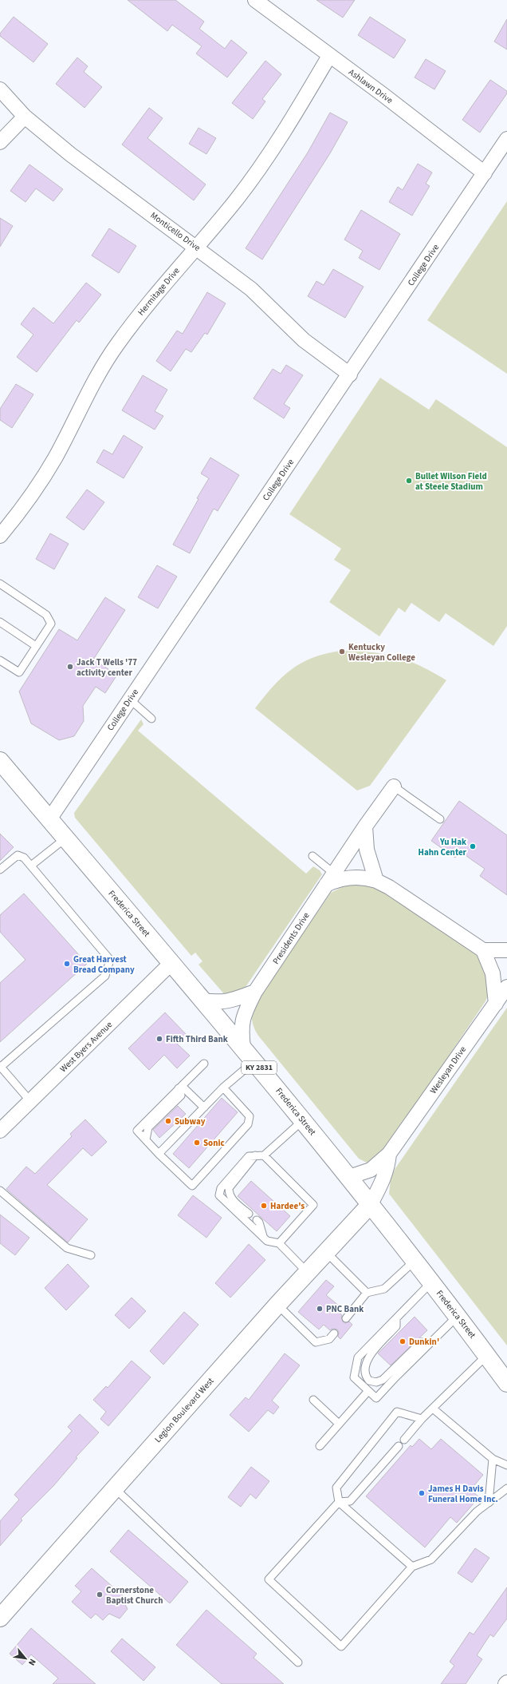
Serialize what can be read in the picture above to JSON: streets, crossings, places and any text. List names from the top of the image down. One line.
{"streets":{"main road":["Frederica Street","KY 2831","Legion Boulevard West"],"street":["Ashlawn Drive","Monticello Drive","College Drive","Hermitage Drive","Presidents Drive","West Byers Avenue","Wesleyan Drive"]},"crossings":[["Ashlawn Drive","College Drive"],["Ashlawn Drive","Hermitage Drive"],["Monticello Drive","College Drive"],["Monticello Drive","Hermitage Drive"],["College Drive","Frederica Street"],["Frederica Street","Presidents Drive"],["Frederica Street","West Byers Avenue"],["Frederica Street","Wesleyan Drive"],["Frederica Street","Legion Boulevard West"],["Wesleyan Drive","Legion Boulevard West"]],"places":["Bullet Wilson Field at Steele Stadium","Kentucky Wesleyan College","Jack T Wells '77 activity center","Yu Hak Hahn Center","Great Harvest Bread Company","Fifth Third Bank","Subway","Sonic","Hardee's","PNC Bank","Dunkin'","James H Davis Funeral Home Inc.","Cornerstone Baptist Church"],"north":"bottom right"}
